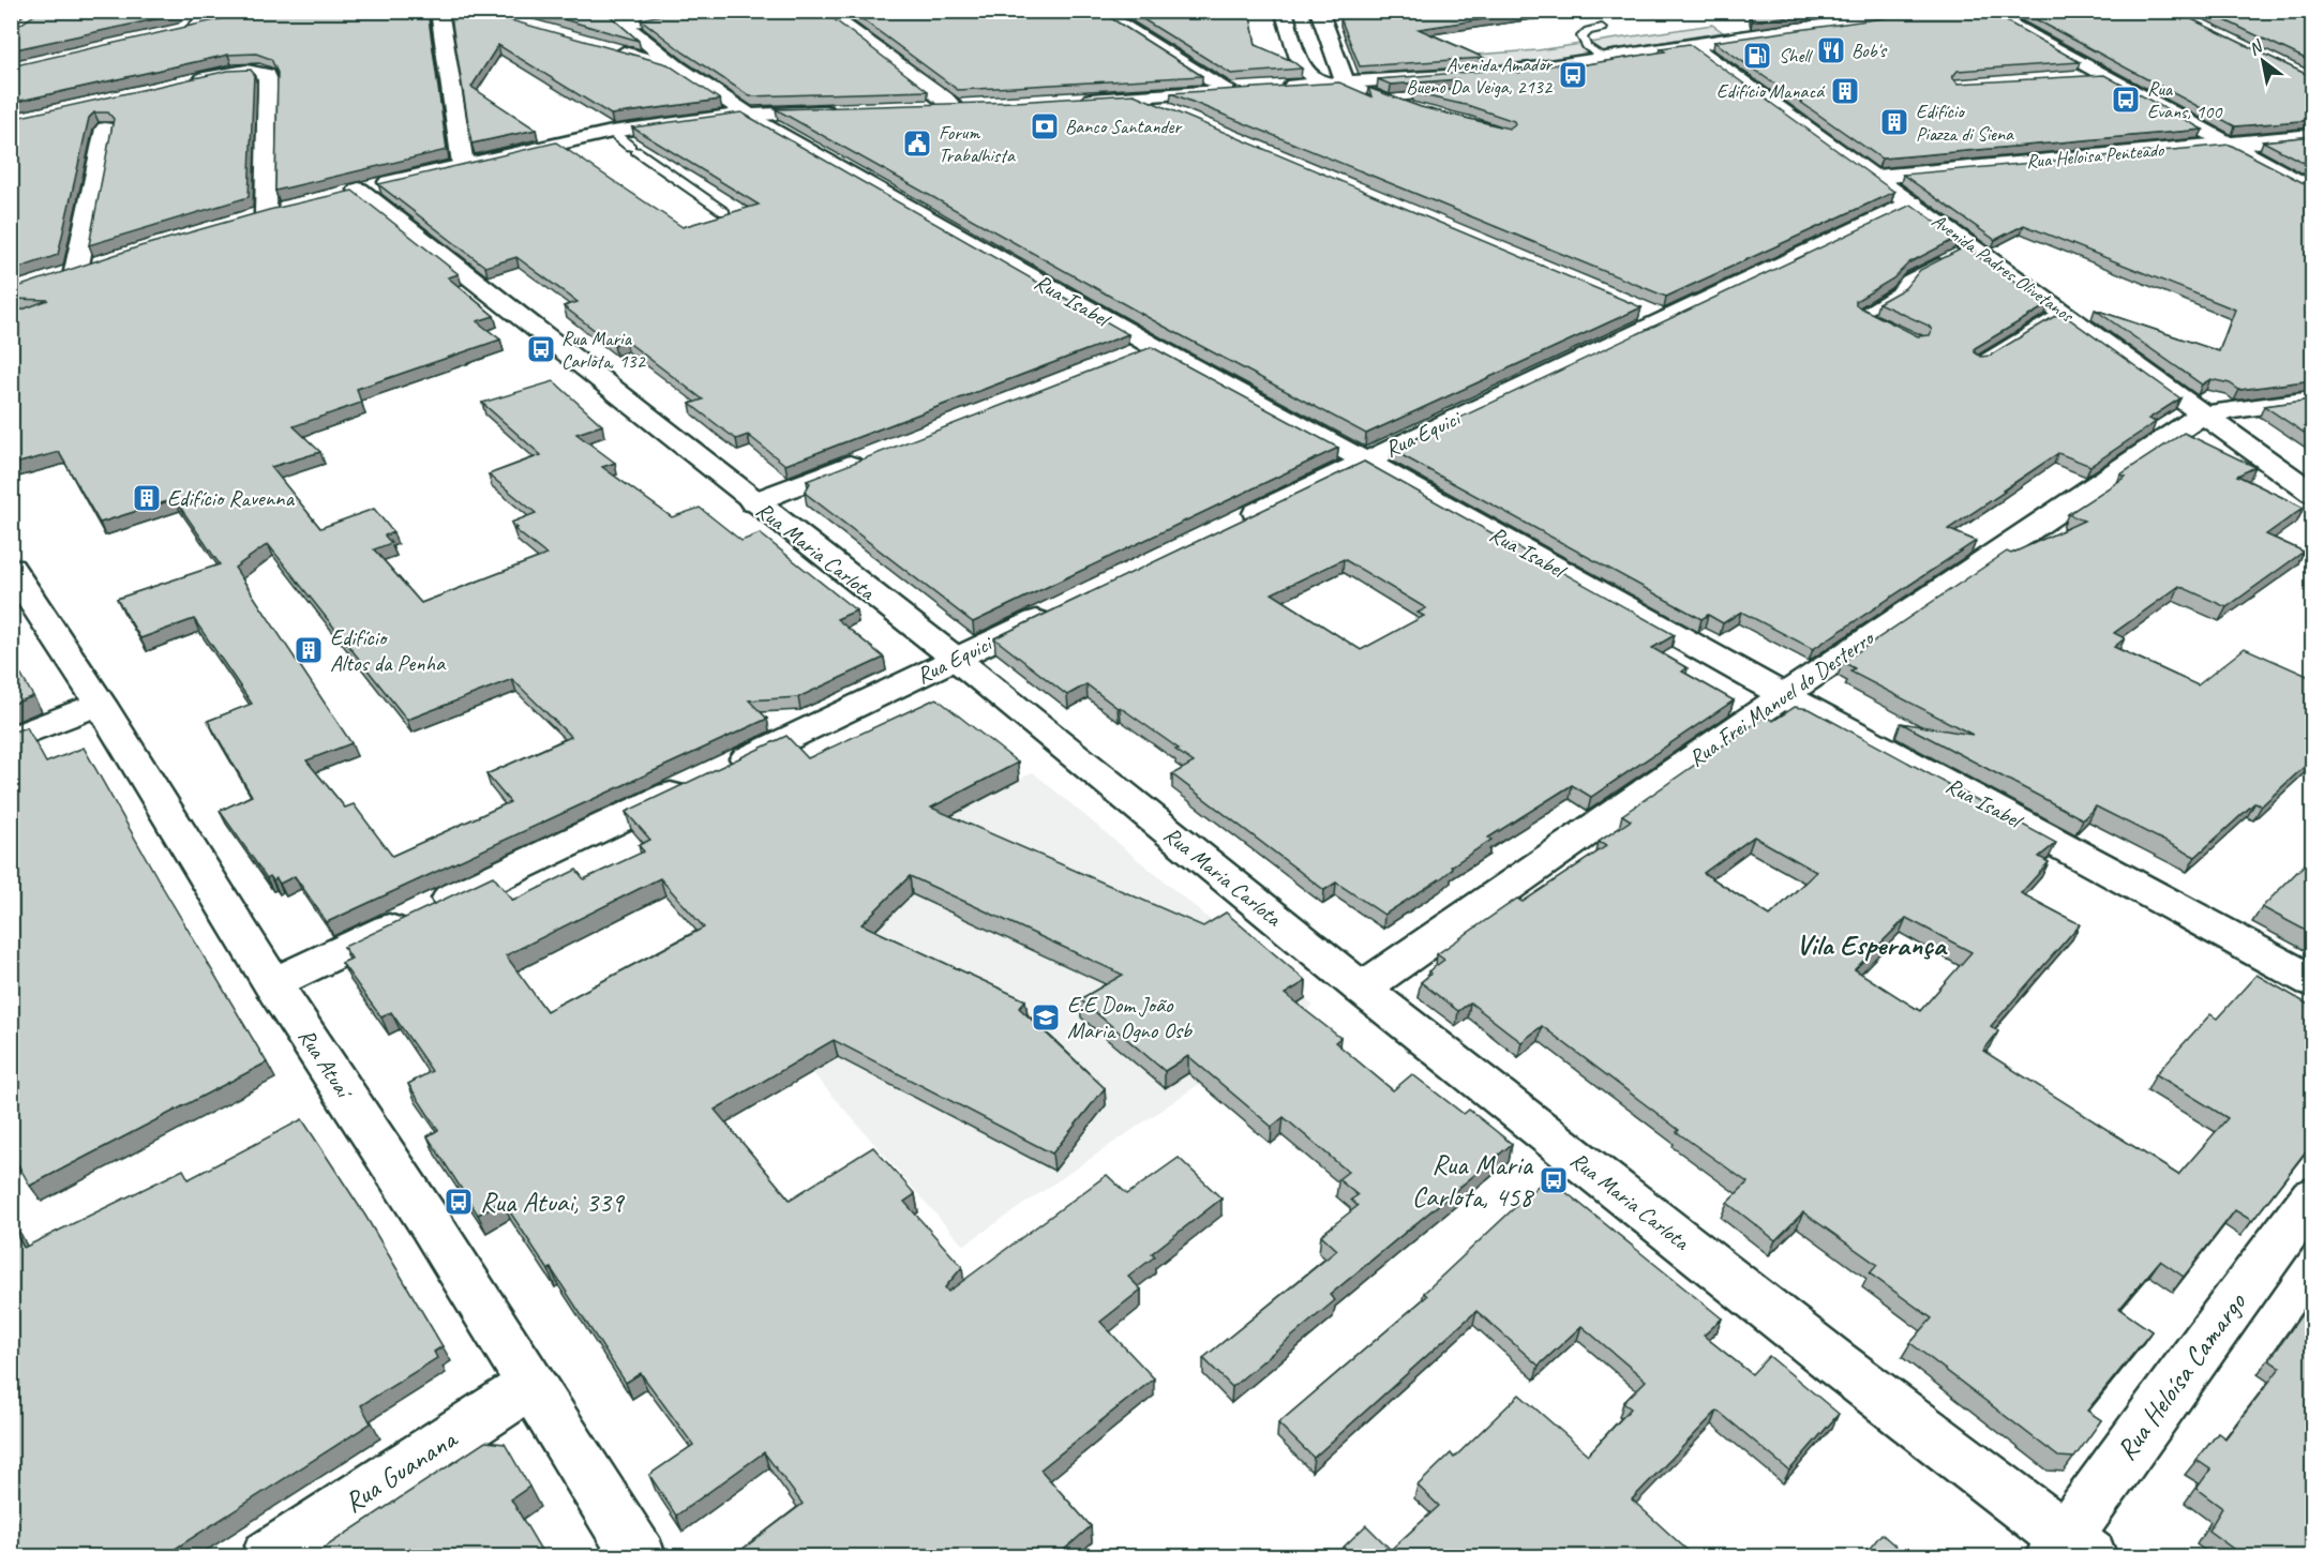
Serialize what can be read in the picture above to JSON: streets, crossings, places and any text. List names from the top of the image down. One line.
{"streets":{"street":["Rua Heloisa Penteado","Avenida Padres Olivetanos","Rua Isabel","Rua Equici","Rua Maria Carlota","Rua Frei Manuel do Desterro","Rua Atuaí","Rua Heloísa Camargo","Rua Guanana"]},"crossings":[["Rua Heloisa Penteado","Avenida Padres Olivetanos"],["Avenida Padres Olivetanos","Rua Equici"],["Avenida Padres Olivetanos","Rua Frei Manuel do Desterro"],["Rua Isabel","Rua Equici"],["Rua Isabel","Rua Frei Manuel do Desterro"],["Rua Equici","Rua Maria Carlota"],["Rua Equici","Rua Atuaí"],["Rua Maria Carlota","Rua Frei Manuel do Desterro"],["Rua Maria Carlota","Rua Heloísa Camargo"],["Rua Atuaí","Rua Guanana"]],"districts":["Vila Esperança"],"places":{"restaurant":["Bob's"],"fuel station":["Shell"],"bus stop":["Avenida Amador Bueno Da Veiga, 2132","Rua Evans, 100","Rua Maria Carlota, 132","Rua Maria Carlota, 458","Rua Atuai, 339"],"building":["Edifício Manacá","Edifício Piazza di Siena","Edifício Ravenna","Edifício Altos da Penha"],"bank":["Banco Santander"],"public building":["Forum Trabalhista"],"school or university":["E.E Dom João Maria Ogno Osb"]},"north":"top left"}
